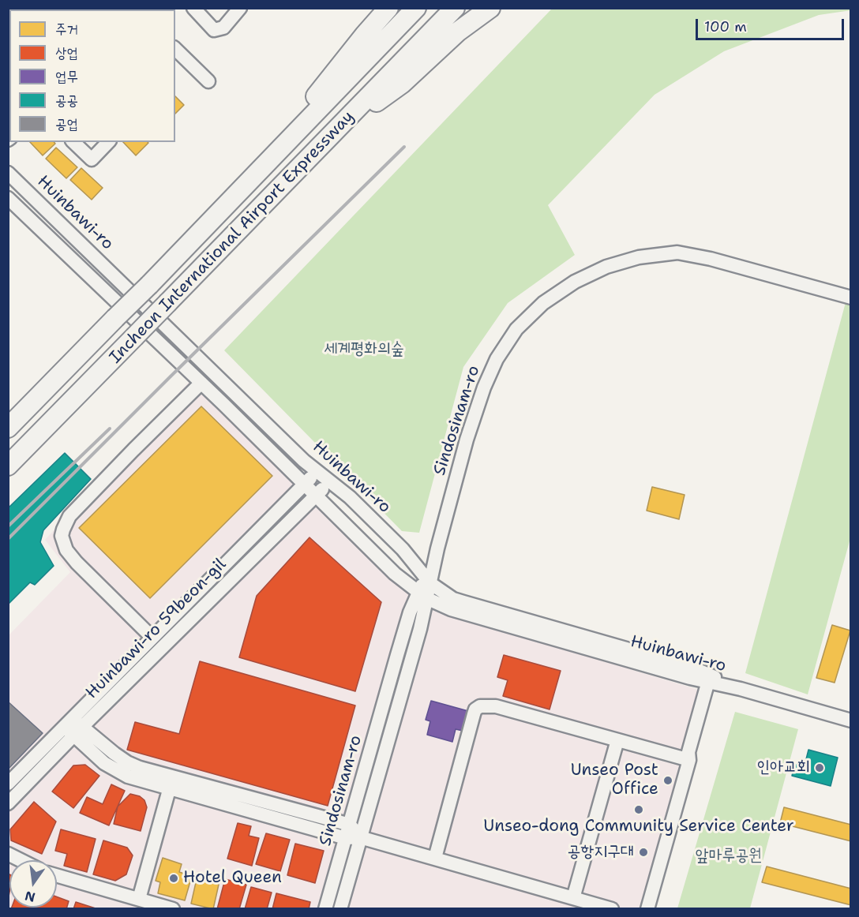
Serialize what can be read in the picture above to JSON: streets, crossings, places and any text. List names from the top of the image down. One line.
{"streets":{"highway":["Incheon International Airport Expressway"],"street":["Huinbawi-ro","Sindosinam-ro","Huinbawi-ro 59beon-gil"]},"crossings":[["Huinbawi-ro","Sindosinam-ro"],["Huinbawi-ro","Huinbawi-ro 59beon-gil"]],"parks":["세계평화의숲","앞마루공원"],"places":["인아교회","Unseo Post Office","Unseo-dong Community Service Center","공항지구대","Hotel Queen"],"legend":["주거","상업","업무","공공","공업"],"scale_bar":"100 m","north":"bottom"}
